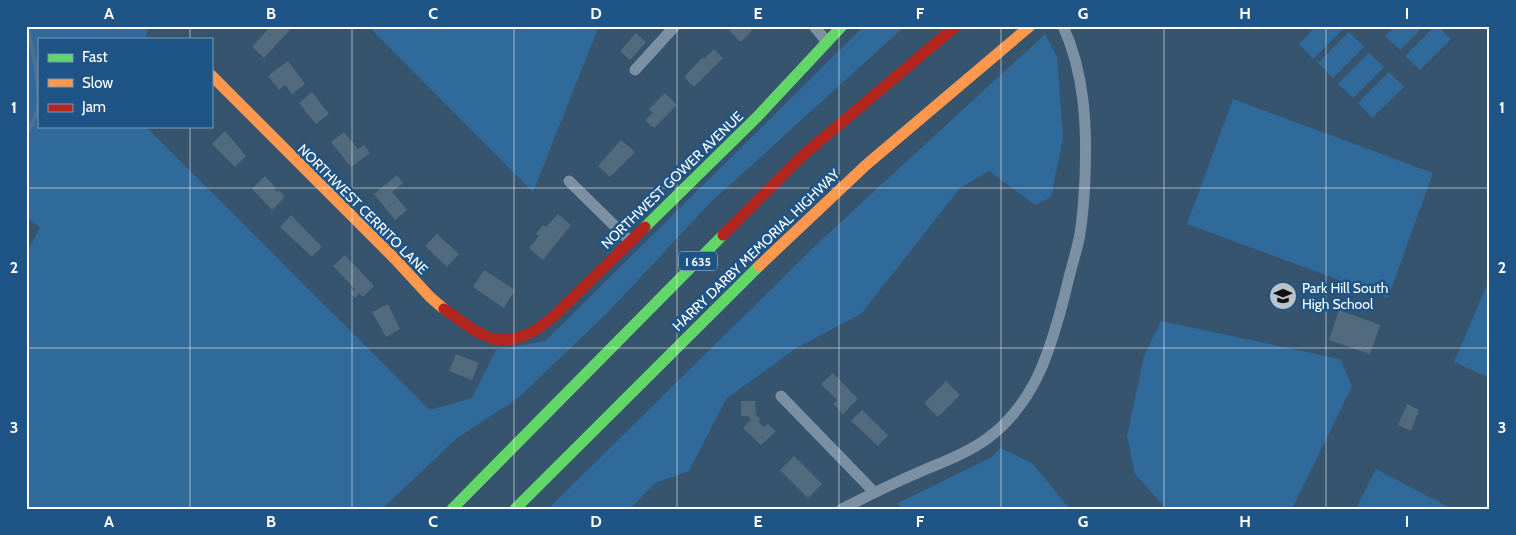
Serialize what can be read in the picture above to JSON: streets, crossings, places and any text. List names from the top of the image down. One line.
{"streets":{"main road":["NORTHWEST GOWER AVENUE","NORTHWEST CERRITO LANE","HARRY DARBY MEMORIAL HIGHWAY","I 635"]},"crossings":[["NORTHWEST GOWER AVENUE","NORTHWEST CERRITO LANE"]],"places":{"school or university":["Park Hill South High School"]},"legend":["Fast","Slow","Jam"],"grid":{"columns":["A","B","C","D","E","F","G","H","I"],"rows":["1","2","3"]}}
